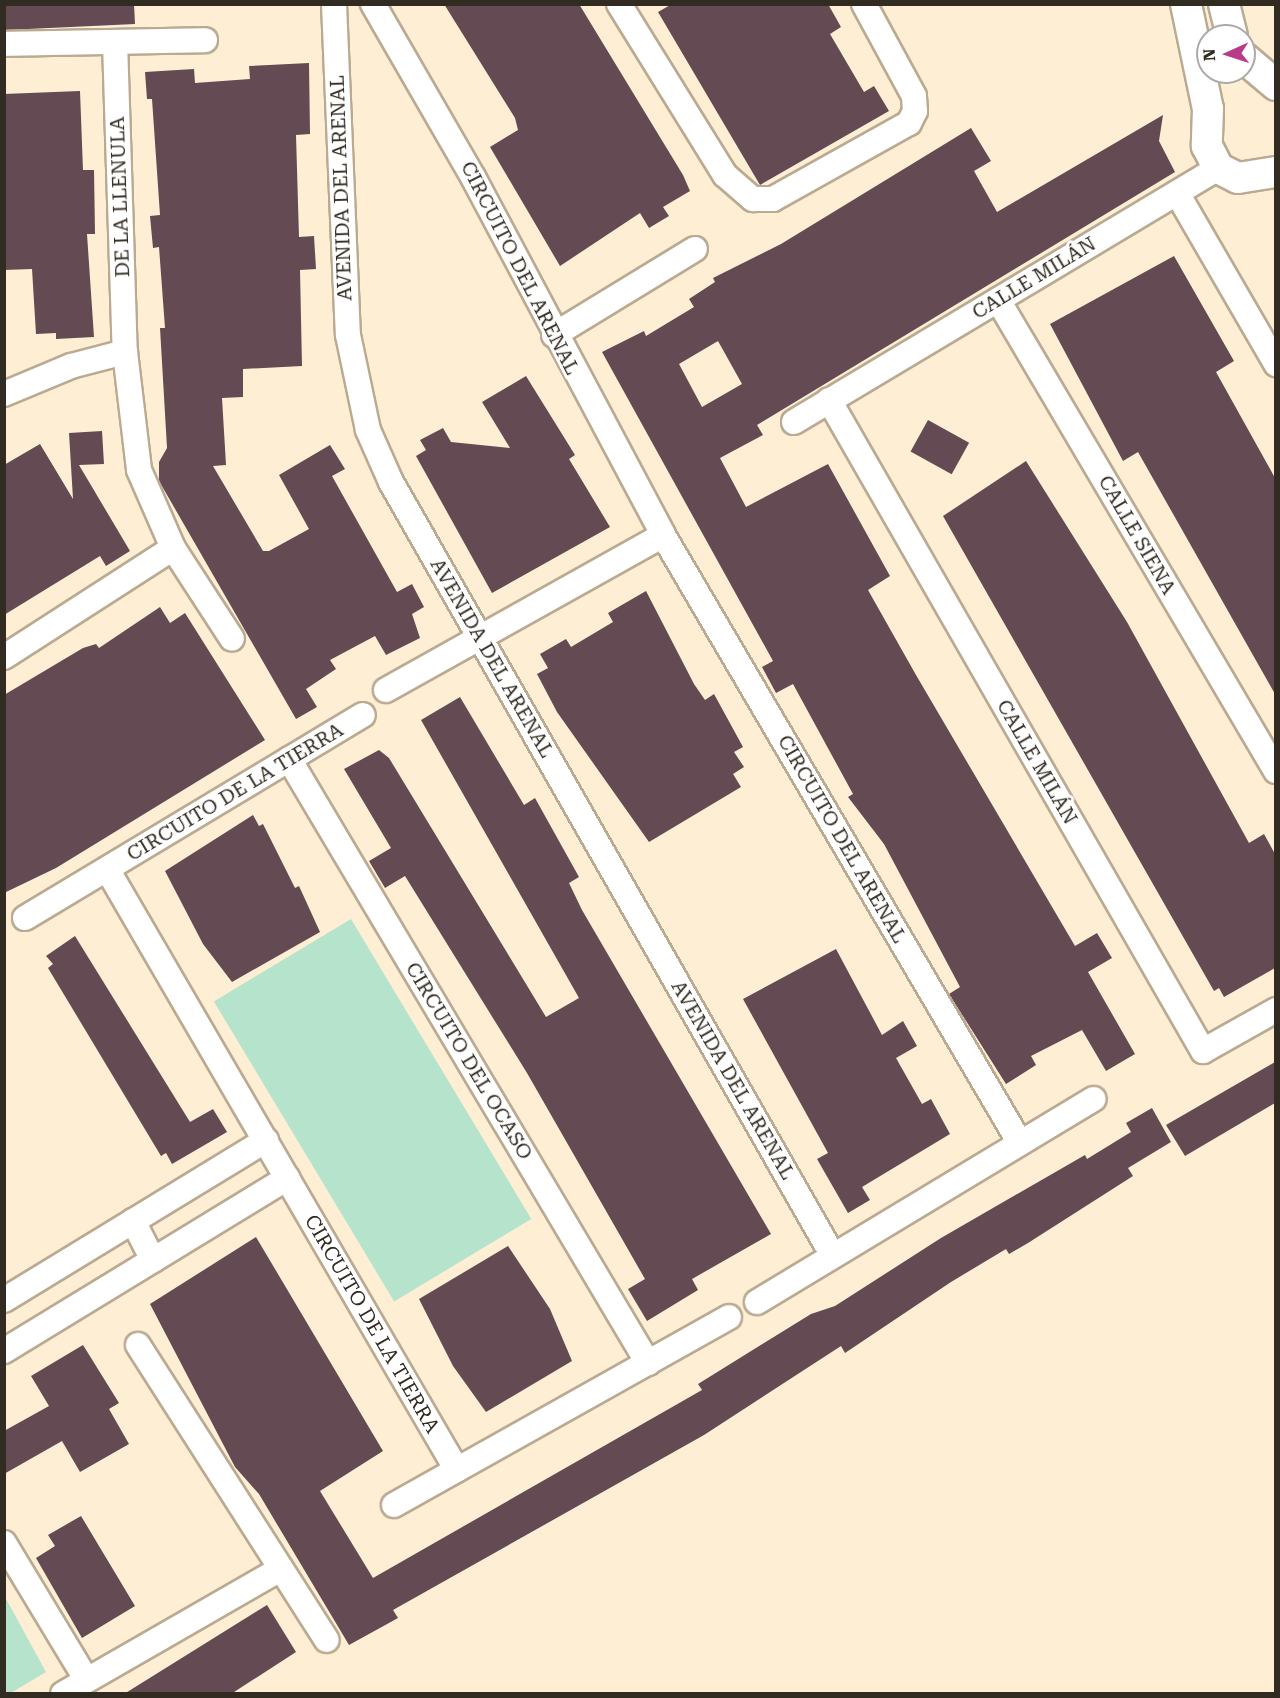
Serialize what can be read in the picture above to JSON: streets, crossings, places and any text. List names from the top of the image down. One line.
{"streets":{"street":["AVENIDA DEL ARENAL","DE LA LLENULA","CIRCUITO DEL ARENAL","CALLE MILÁN","CALLE SIENA","CIRCUITO DE LA TIERRA","CIRCUITO DEL OCASO"]},"crossings":[["CALLE MILÁN","CALLE SIENA"],["CIRCUITO DE LA TIERRA","CIRCUITO DEL OCASO"]],"north":"left"}
